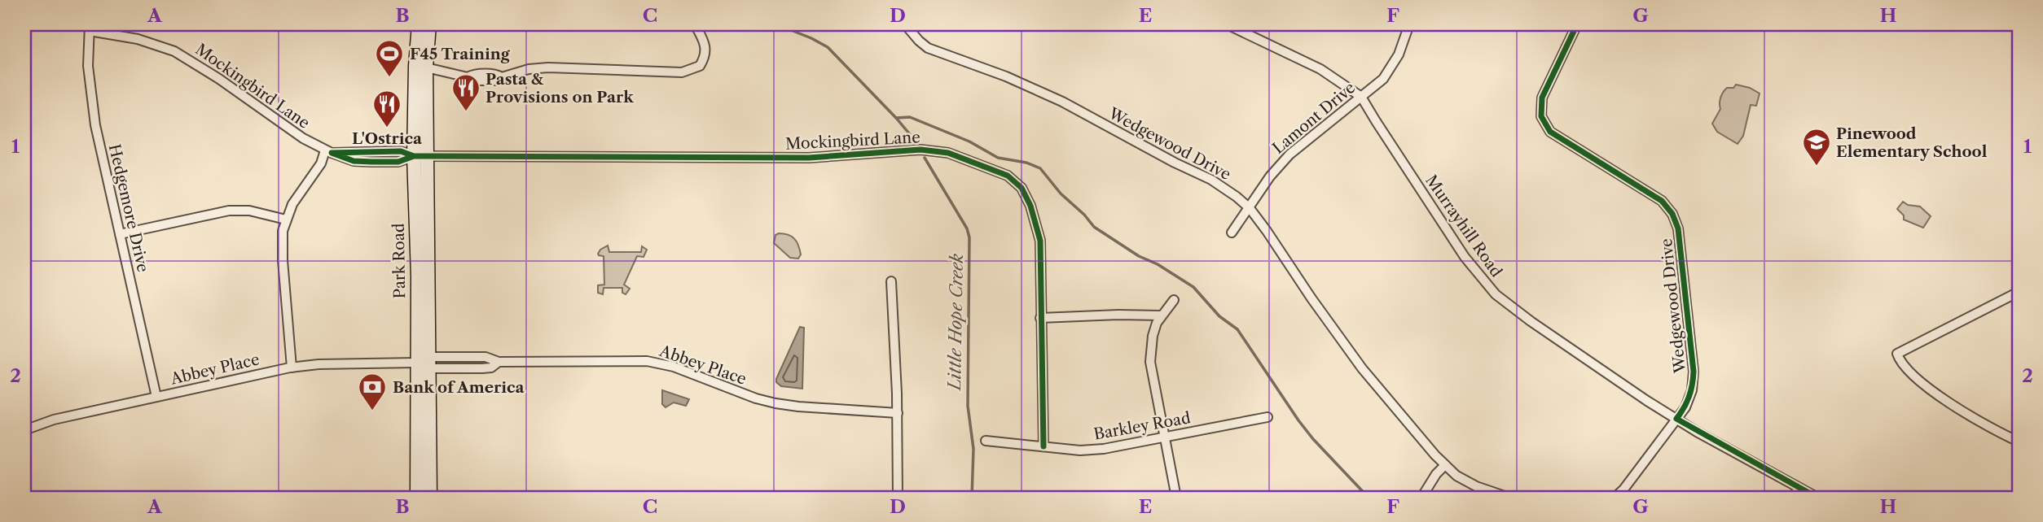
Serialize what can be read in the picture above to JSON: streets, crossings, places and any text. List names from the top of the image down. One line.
{"streets":{"main road":["Park Road"],"street":["Mockingbird Lane","Lamont Drive","Wedgewood Drive","Hedgemore Drive","Murrayhill Road","Abbey Place","Barkley Road"]},"crossings":[["Mockingbird Lane","Hedgemore Drive"],["Mockingbird Lane","Park Road"],["Mockingbird Lane","Barkley Road"],["Lamont Drive","Wedgewood Drive"],["Lamont Drive","Murrayhill Road"],["Wedgewood Drive","Murrayhill Road"],["Hedgemore Drive","Abbey Place"],["Park Road","Abbey Place"]],"water":["Little Hope Creek"],"places":{"sports":["F45 Training"],"restaurant":["Pasta & Provisions on Park","L'Ostrica"],"school or university":["Pinewood Elementary School"],"bank":["Bank of America"]},"grid":{"columns":["A","B","C","D","E","F","G","H"],"rows":["1","2"]}}
